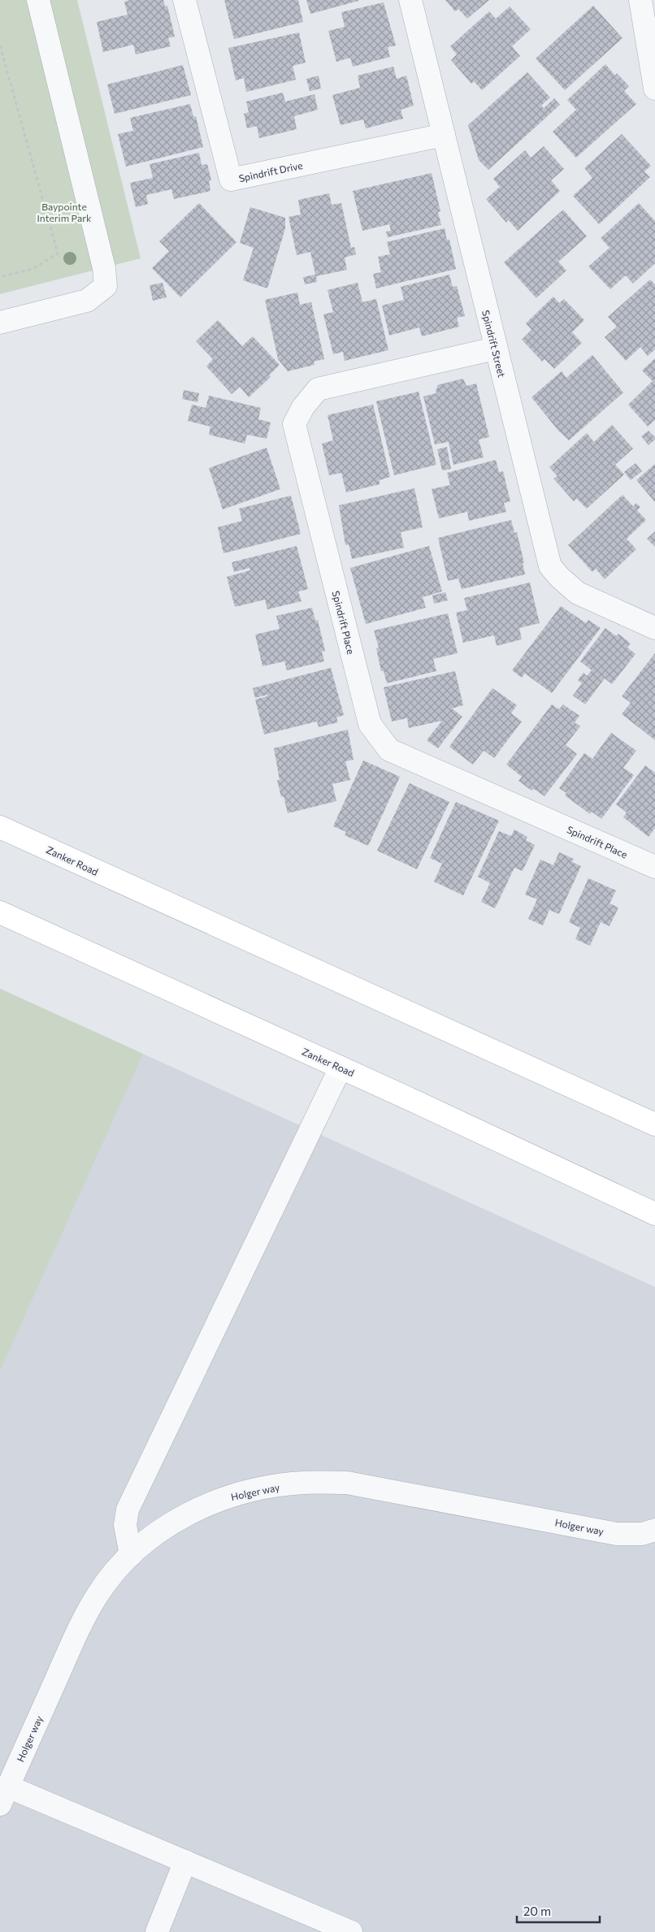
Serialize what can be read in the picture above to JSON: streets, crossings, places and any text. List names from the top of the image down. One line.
{"streets":{"main road":["Zanker Road"],"lane":["Spindrift Drive","Spindrift Street","Spindrift Place","Holger way"]},"crossings":[["Spindrift Drive","Spindrift Street"],["Spindrift Street","Spindrift Place"]],"parks":["Baypointe Interim Park"],"scale_bar":"20 m"}
